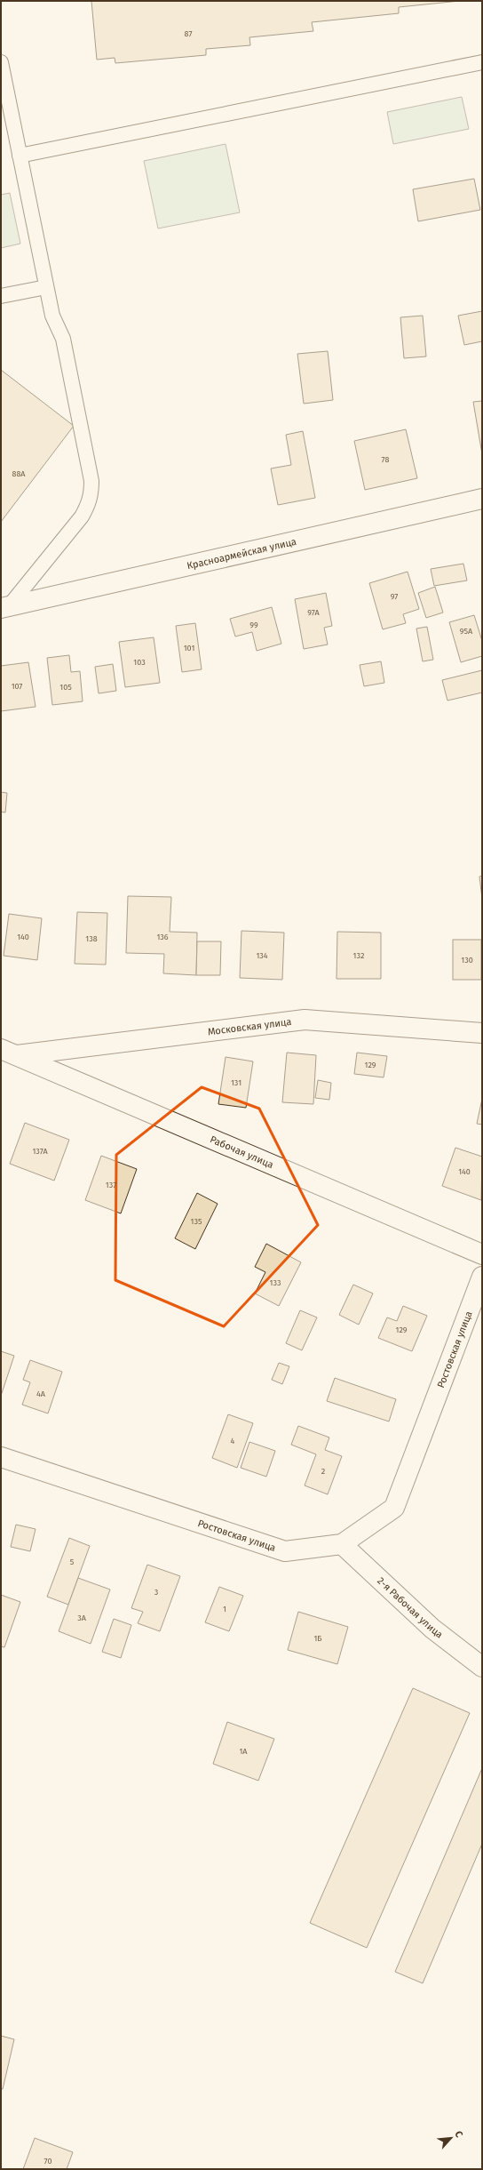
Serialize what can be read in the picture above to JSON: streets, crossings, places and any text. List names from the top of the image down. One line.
{"streets":{"street":["Красноармейская улица","Московская улица","Рабочая улица","Ростовская улица","2-я Рабочая улица"]},"crossings":[["Московская улица","Рабочая улица"],["Ростовская улица","2-я Рабочая улица"]],"house_numbers":["87","78","88А","97","97А","99","95А","101","103","107","105","140","136","138","134","132","130","129","131","137А","140","137","135","133","129","4А","4","2","5","3","1","3А","1Б","1А","70"],"north":"top right"}
